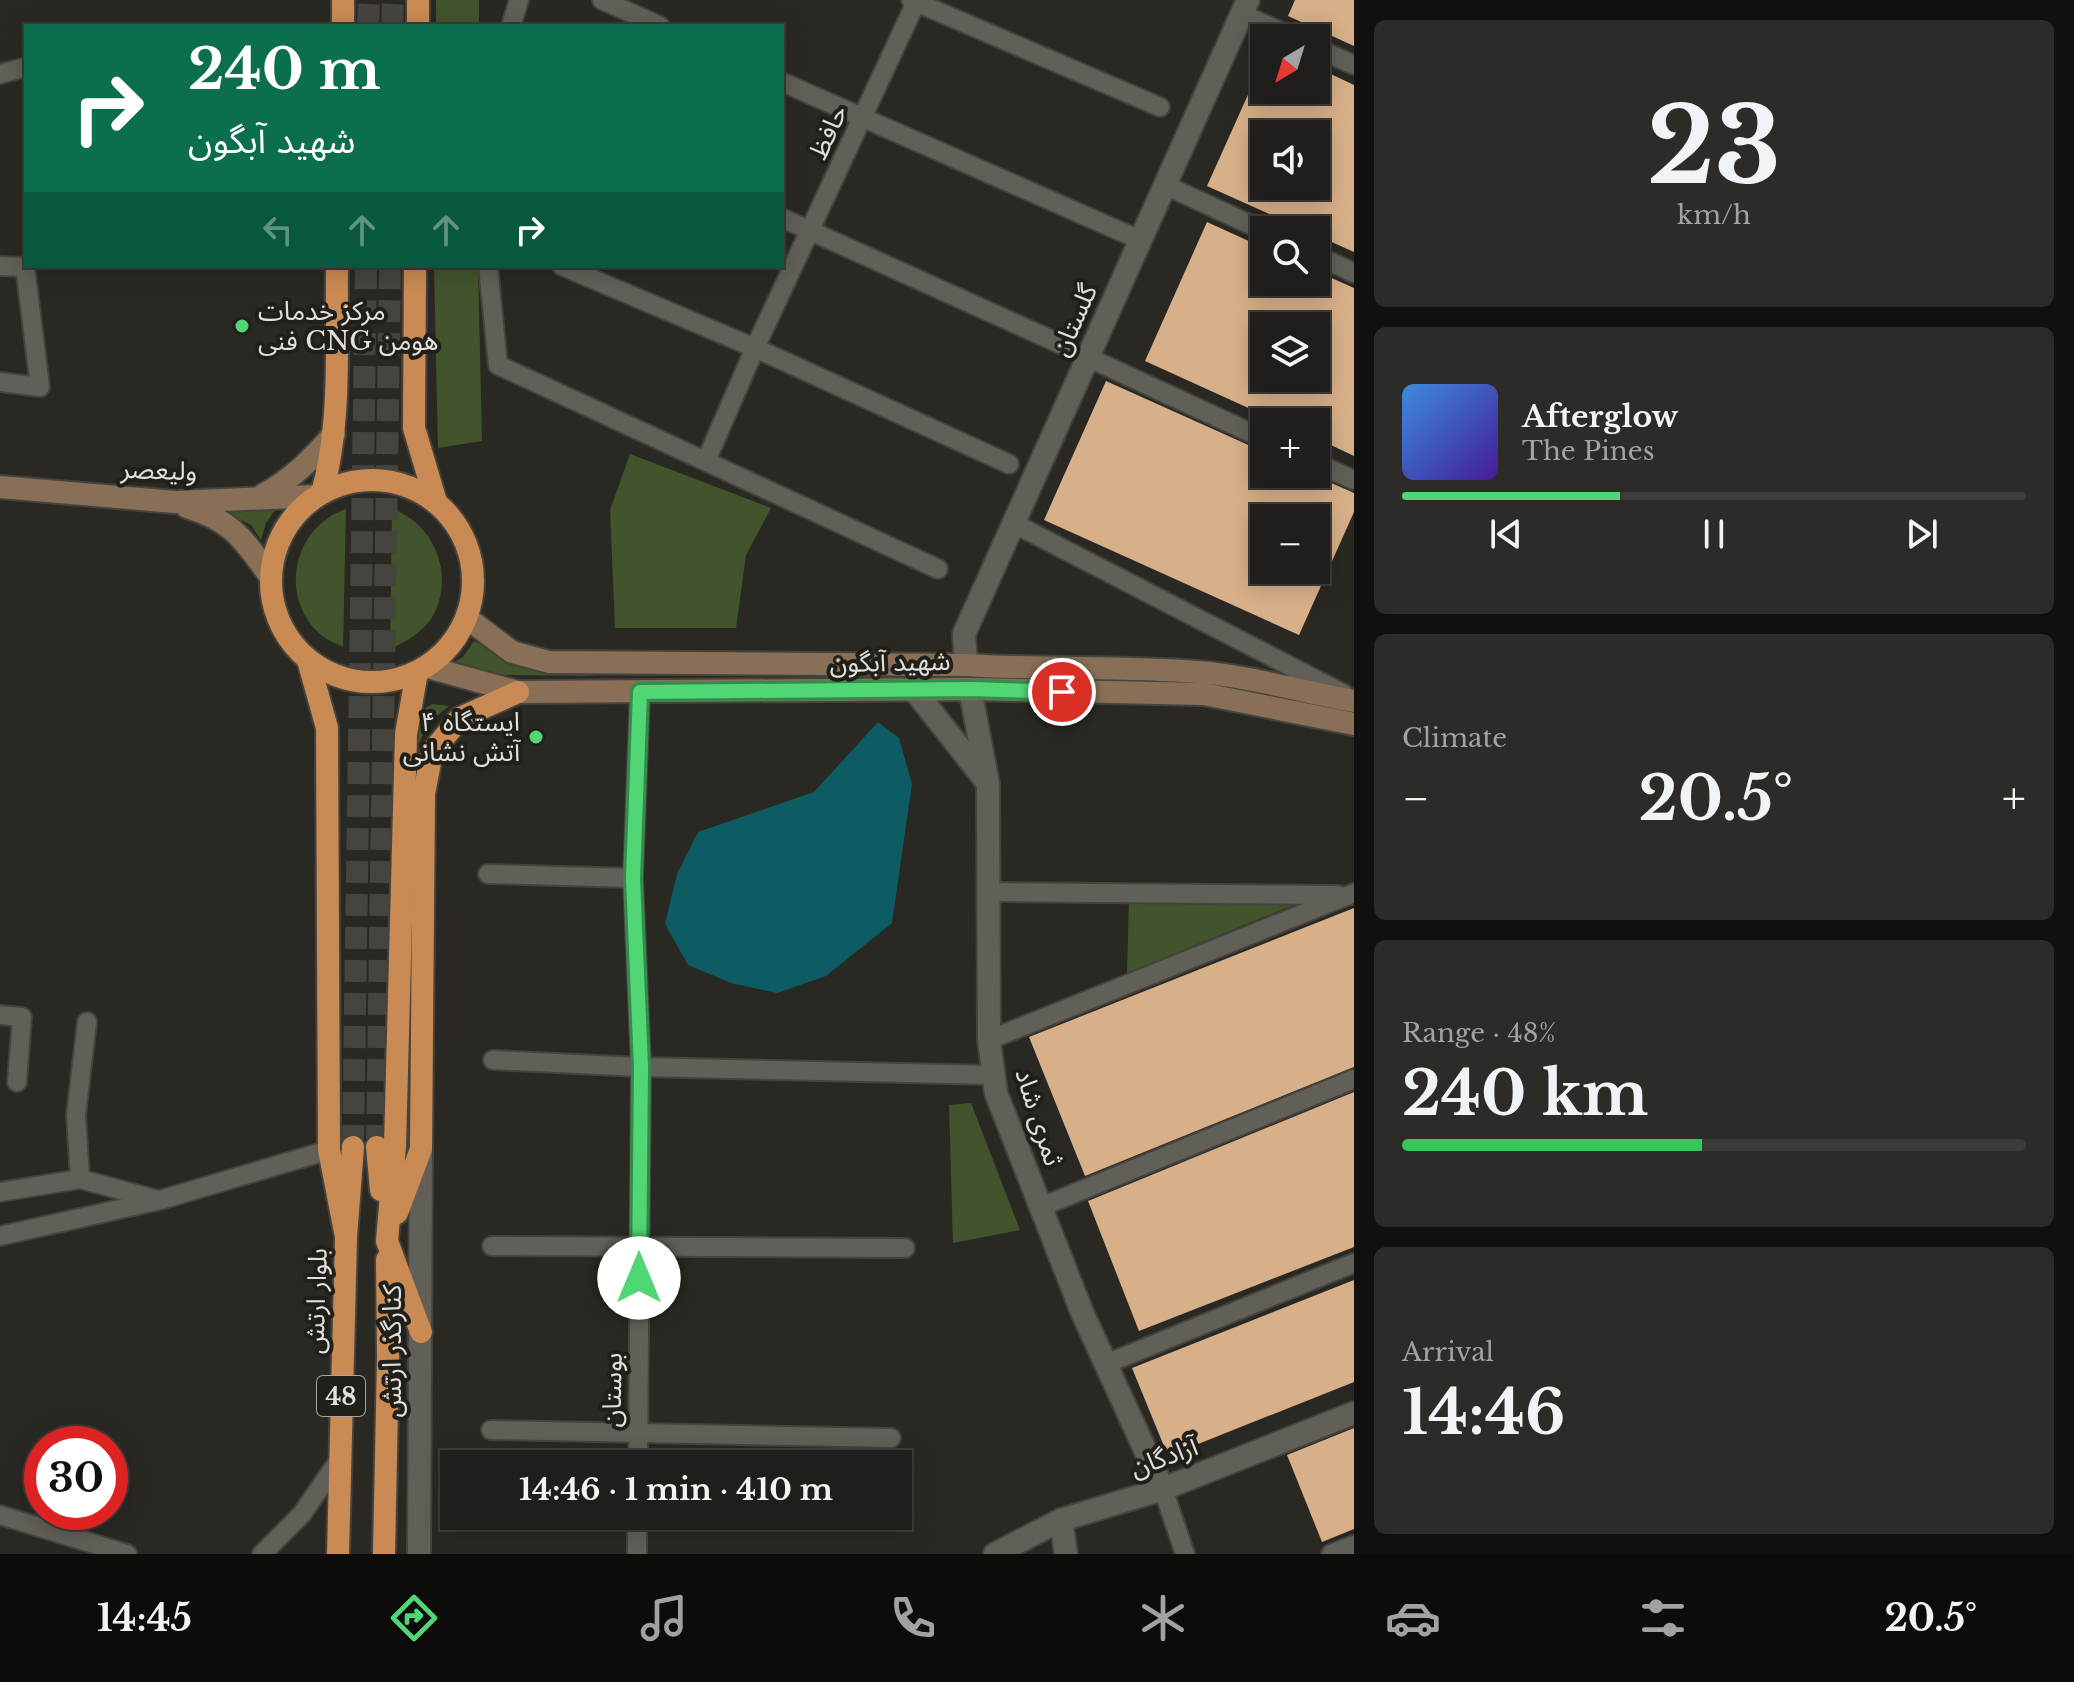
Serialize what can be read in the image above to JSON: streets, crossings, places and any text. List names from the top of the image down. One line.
{"streets":{"highway":["بلوار ارتش","48"],"main road":["ولیعصر","شهید آبگون"],"street":["حافظ","گلستان","ثمری شاد","کنارگذر ارتش","بوستان","آزادگان"]},"crossings":[["گلستان","شهید آبگون"],["ولیعصر","شهید آبگون"],["شهید آبگون","ثمری شاد"],["شهید آبگون","بوستان"],["ثمری شاد","آزادگان"]],"places":["مرکز خدمات فنی CNG هومن","ایستگاه ۴ آتش نشانی"],"north":"bottom left","page":{"tile":[["23","km/h"],"Climate",["Range · 48%","240 km"],["Arrival","14:46"]],"map_buttons":["+","−"],"turn":["240 m","شهید آبگون"],"song":["Afterglow","The Pines"],"heat":["−","20.5°","+"],"limit":"30","trip":"14:46 · 1 min · 410 m","tabs":["14:45","20.5°"]}}
